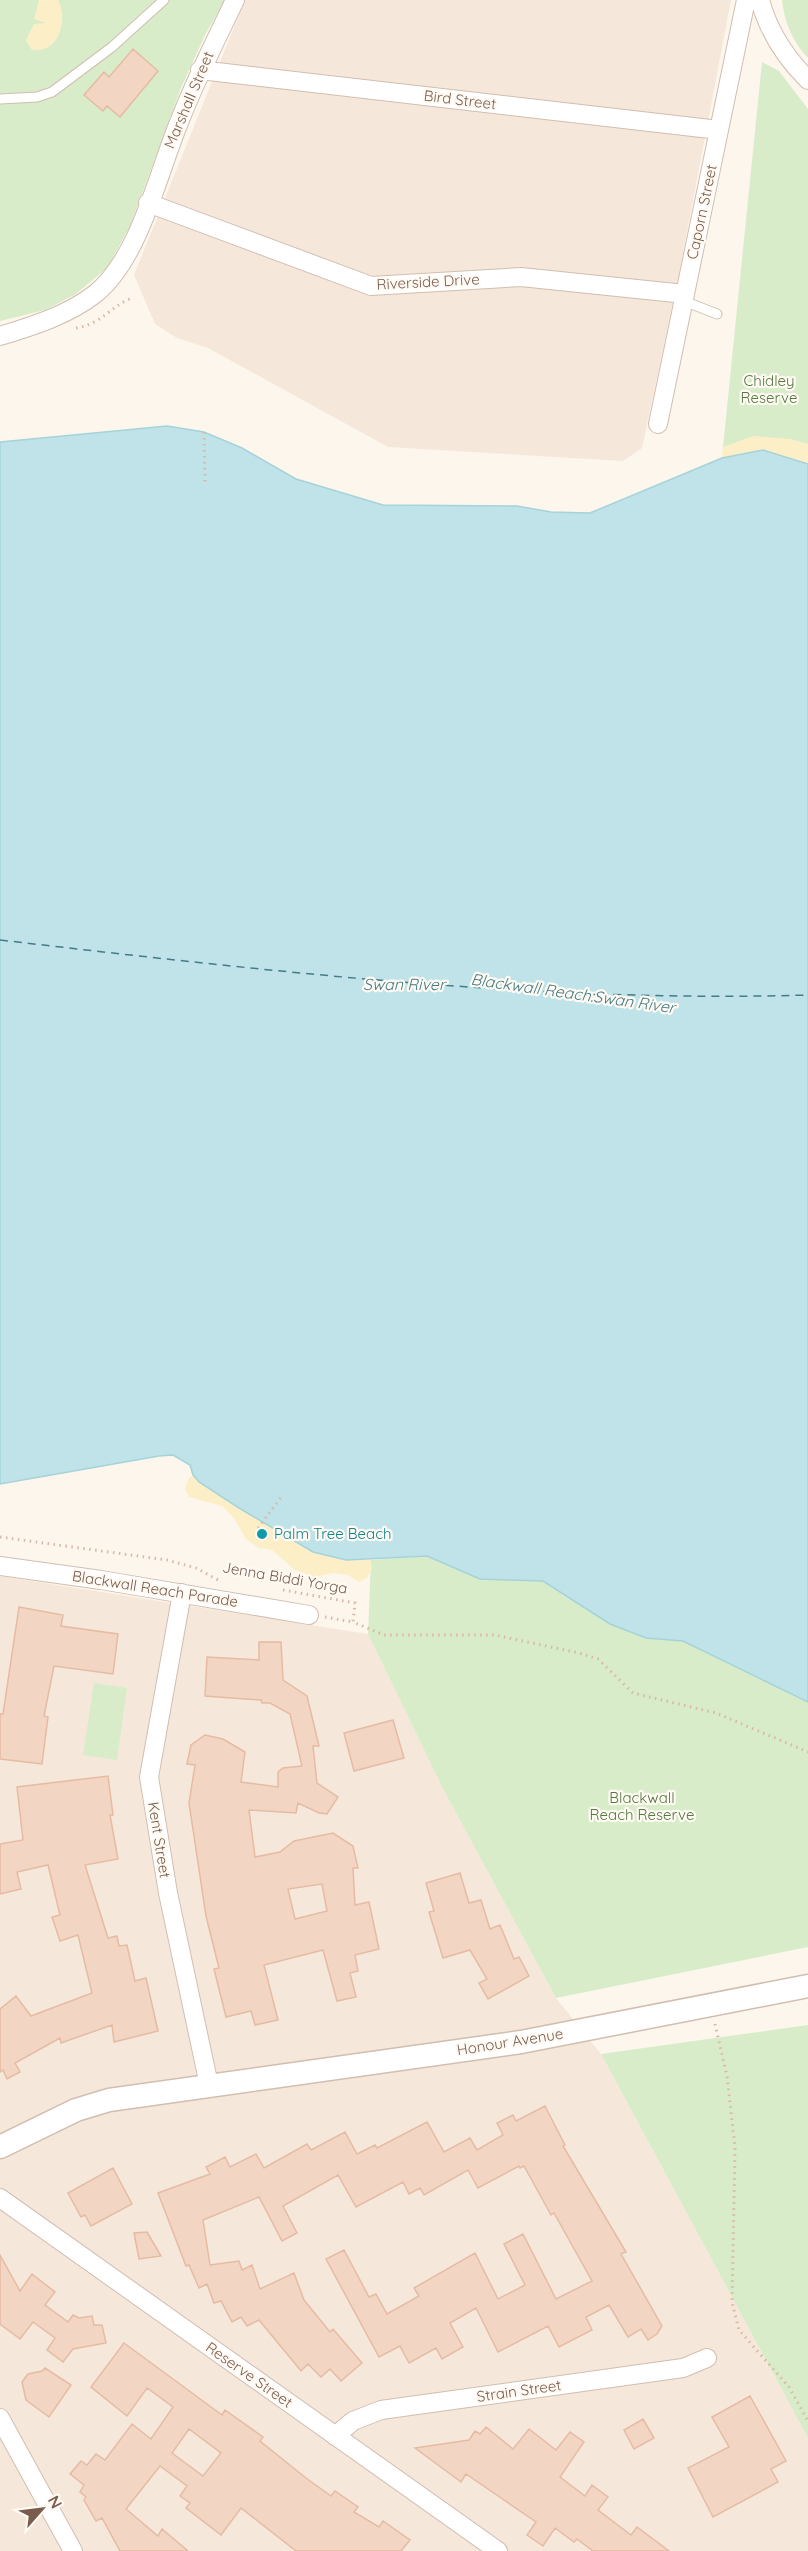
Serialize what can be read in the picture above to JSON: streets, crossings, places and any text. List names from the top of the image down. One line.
{"streets":{"street":["Marshall Street","Bird Street","Caporn Street","Riverside Drive","Blackwall Reach Parade","Kent Street","Honour Avenue","Reserve Street","Strain Street"],"path":["Jenna Biddi Yorga"]},"crossings":[["Marshall Street","Bird Street"],["Marshall Street","Riverside Drive"],["Bird Street","Caporn Street"],["Caporn Street","Riverside Drive"],["Blackwall Reach Parade","Kent Street"],["Kent Street","Honour Avenue"],["Reserve Street","Strain Street"]],"water":["Swan River","Blackwall Reach:Swan River"],"parks":["Chidley Reserve","Blackwall Reach Reserve"],"places":["Palm Tree Beach"],"north":"top right"}
